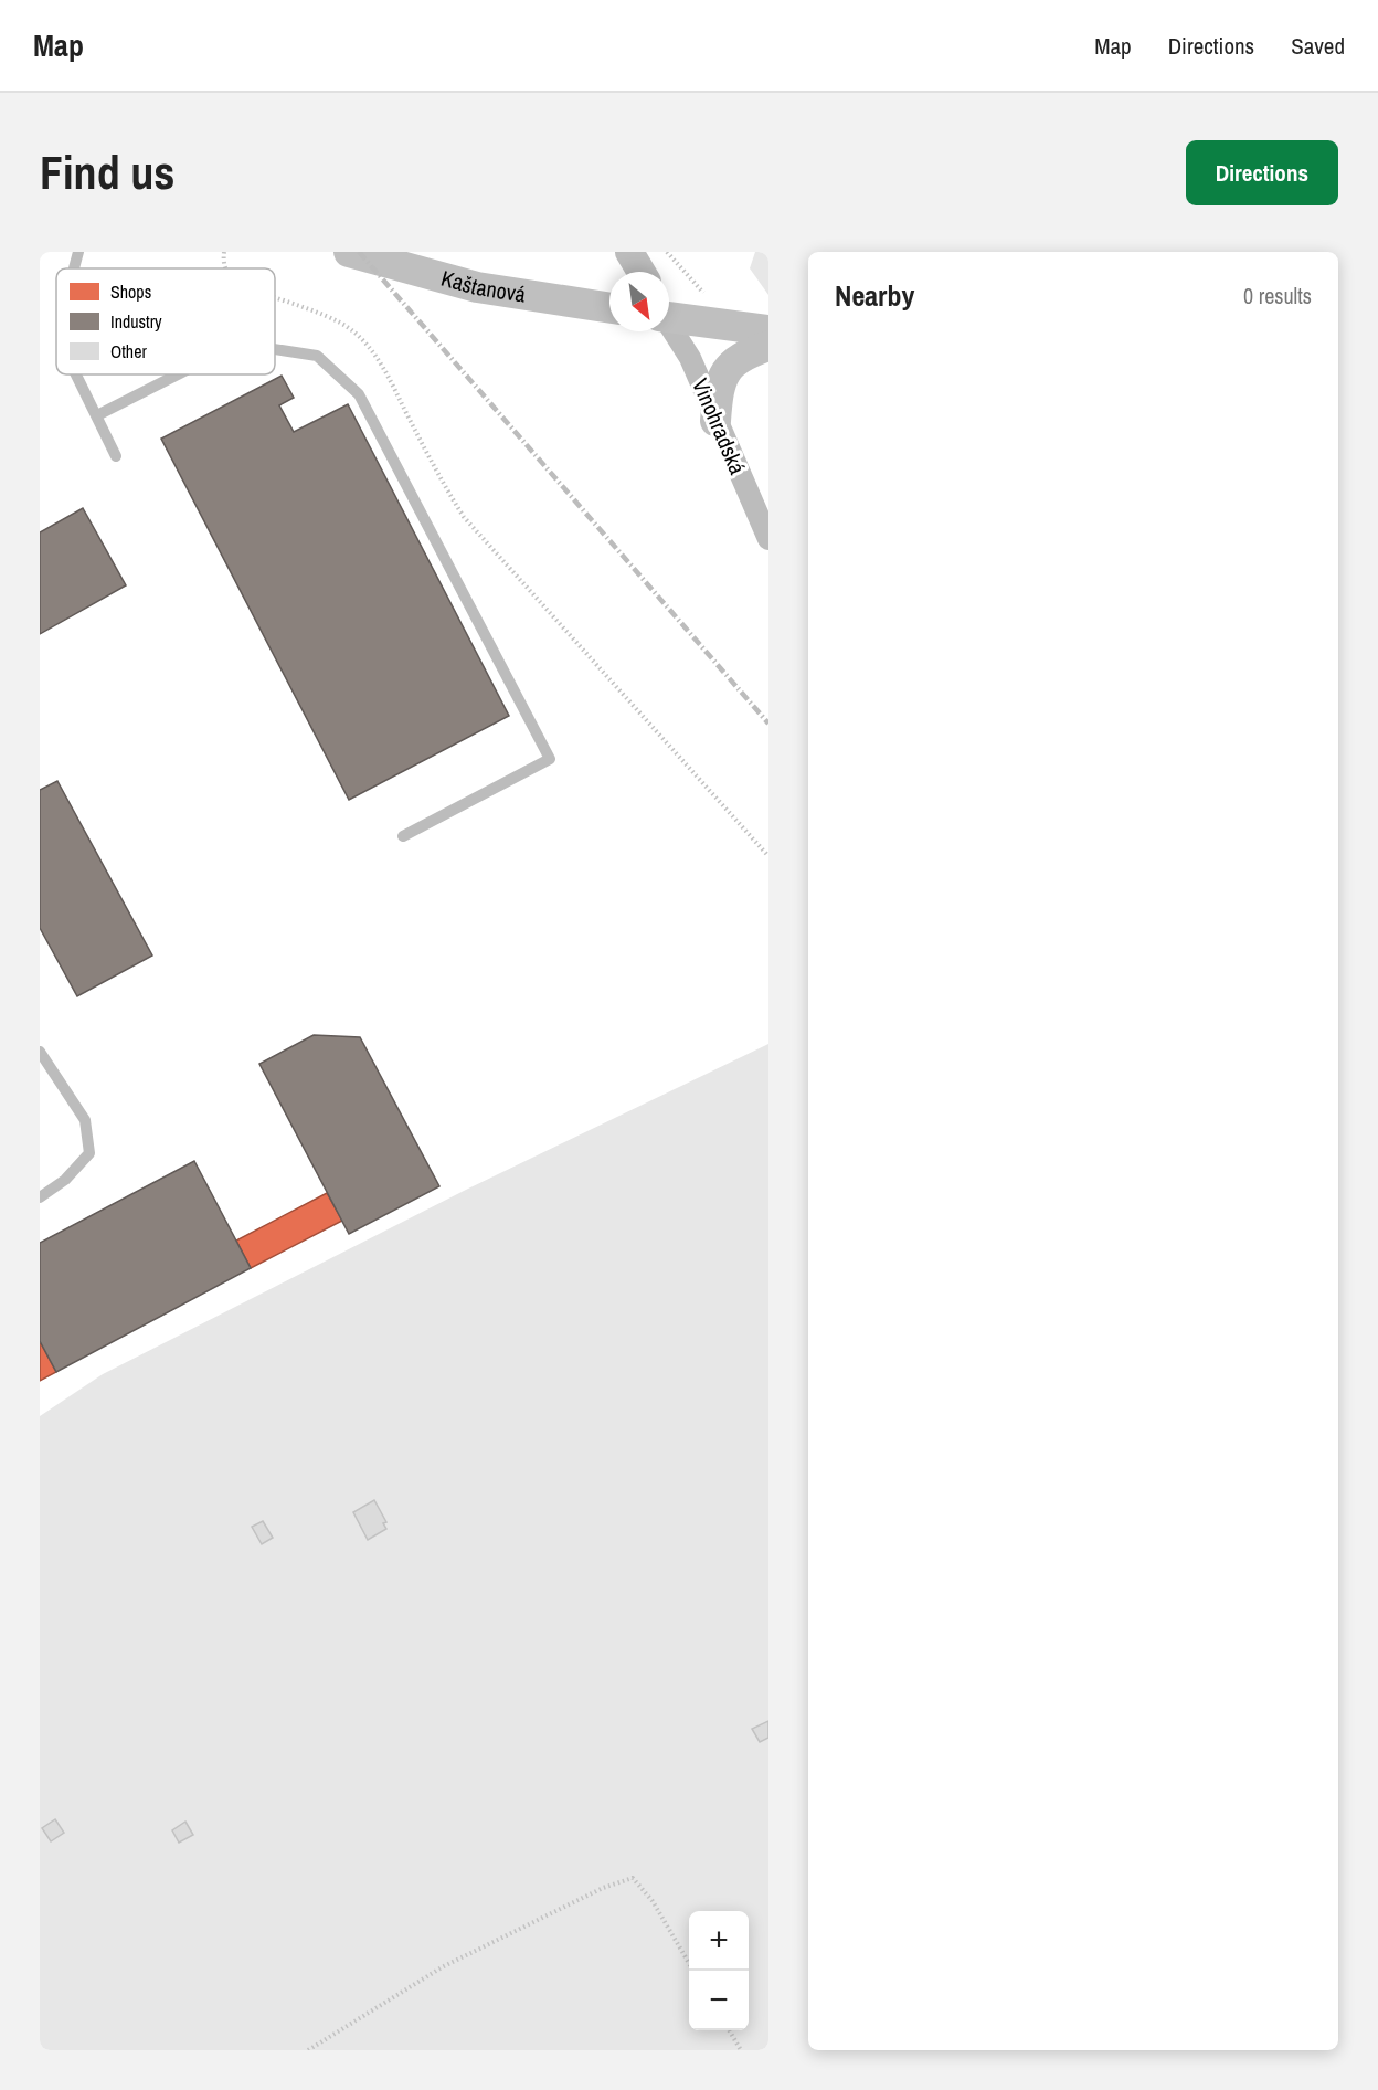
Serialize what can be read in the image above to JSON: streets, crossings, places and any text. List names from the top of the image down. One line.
{"streets":{"main road":["Kaštanová"],"street":["Vinohradská"]},"legend":["Shops","Industry","Other"],"north":"bottom right","page":{"header":"Map","nav":["Map","Directions","Saved"],"buttons":"Directions","title":"Find us","heading":["Nearby","0 results"],"map_buttons":["+","−"]}}
